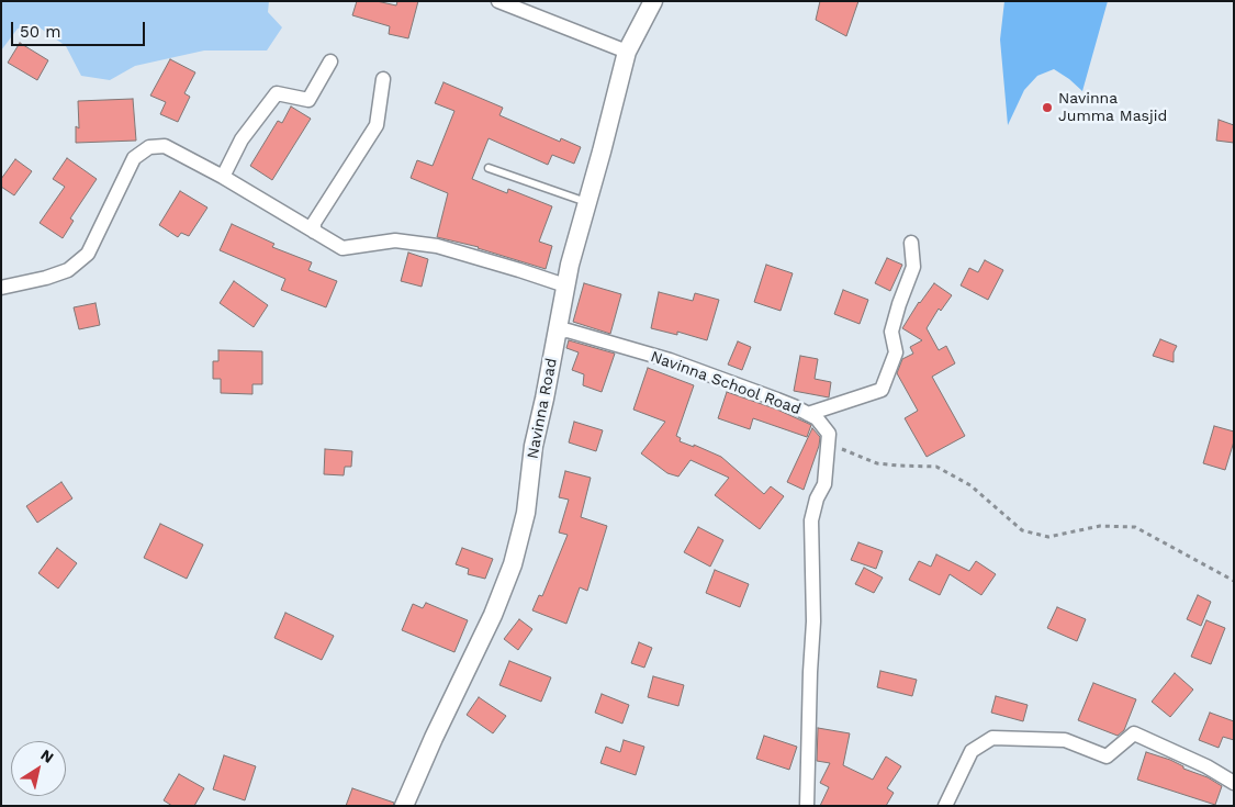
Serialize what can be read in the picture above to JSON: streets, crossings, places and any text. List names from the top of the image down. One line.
{"streets":{"street":["Navinna School Road","Navinna Road"]},"crossings":[["Navinna School Road","Navinna Road"]],"places":["Navinna Jumma Masjid"],"scale_bar":"50 m","north":"top right"}
